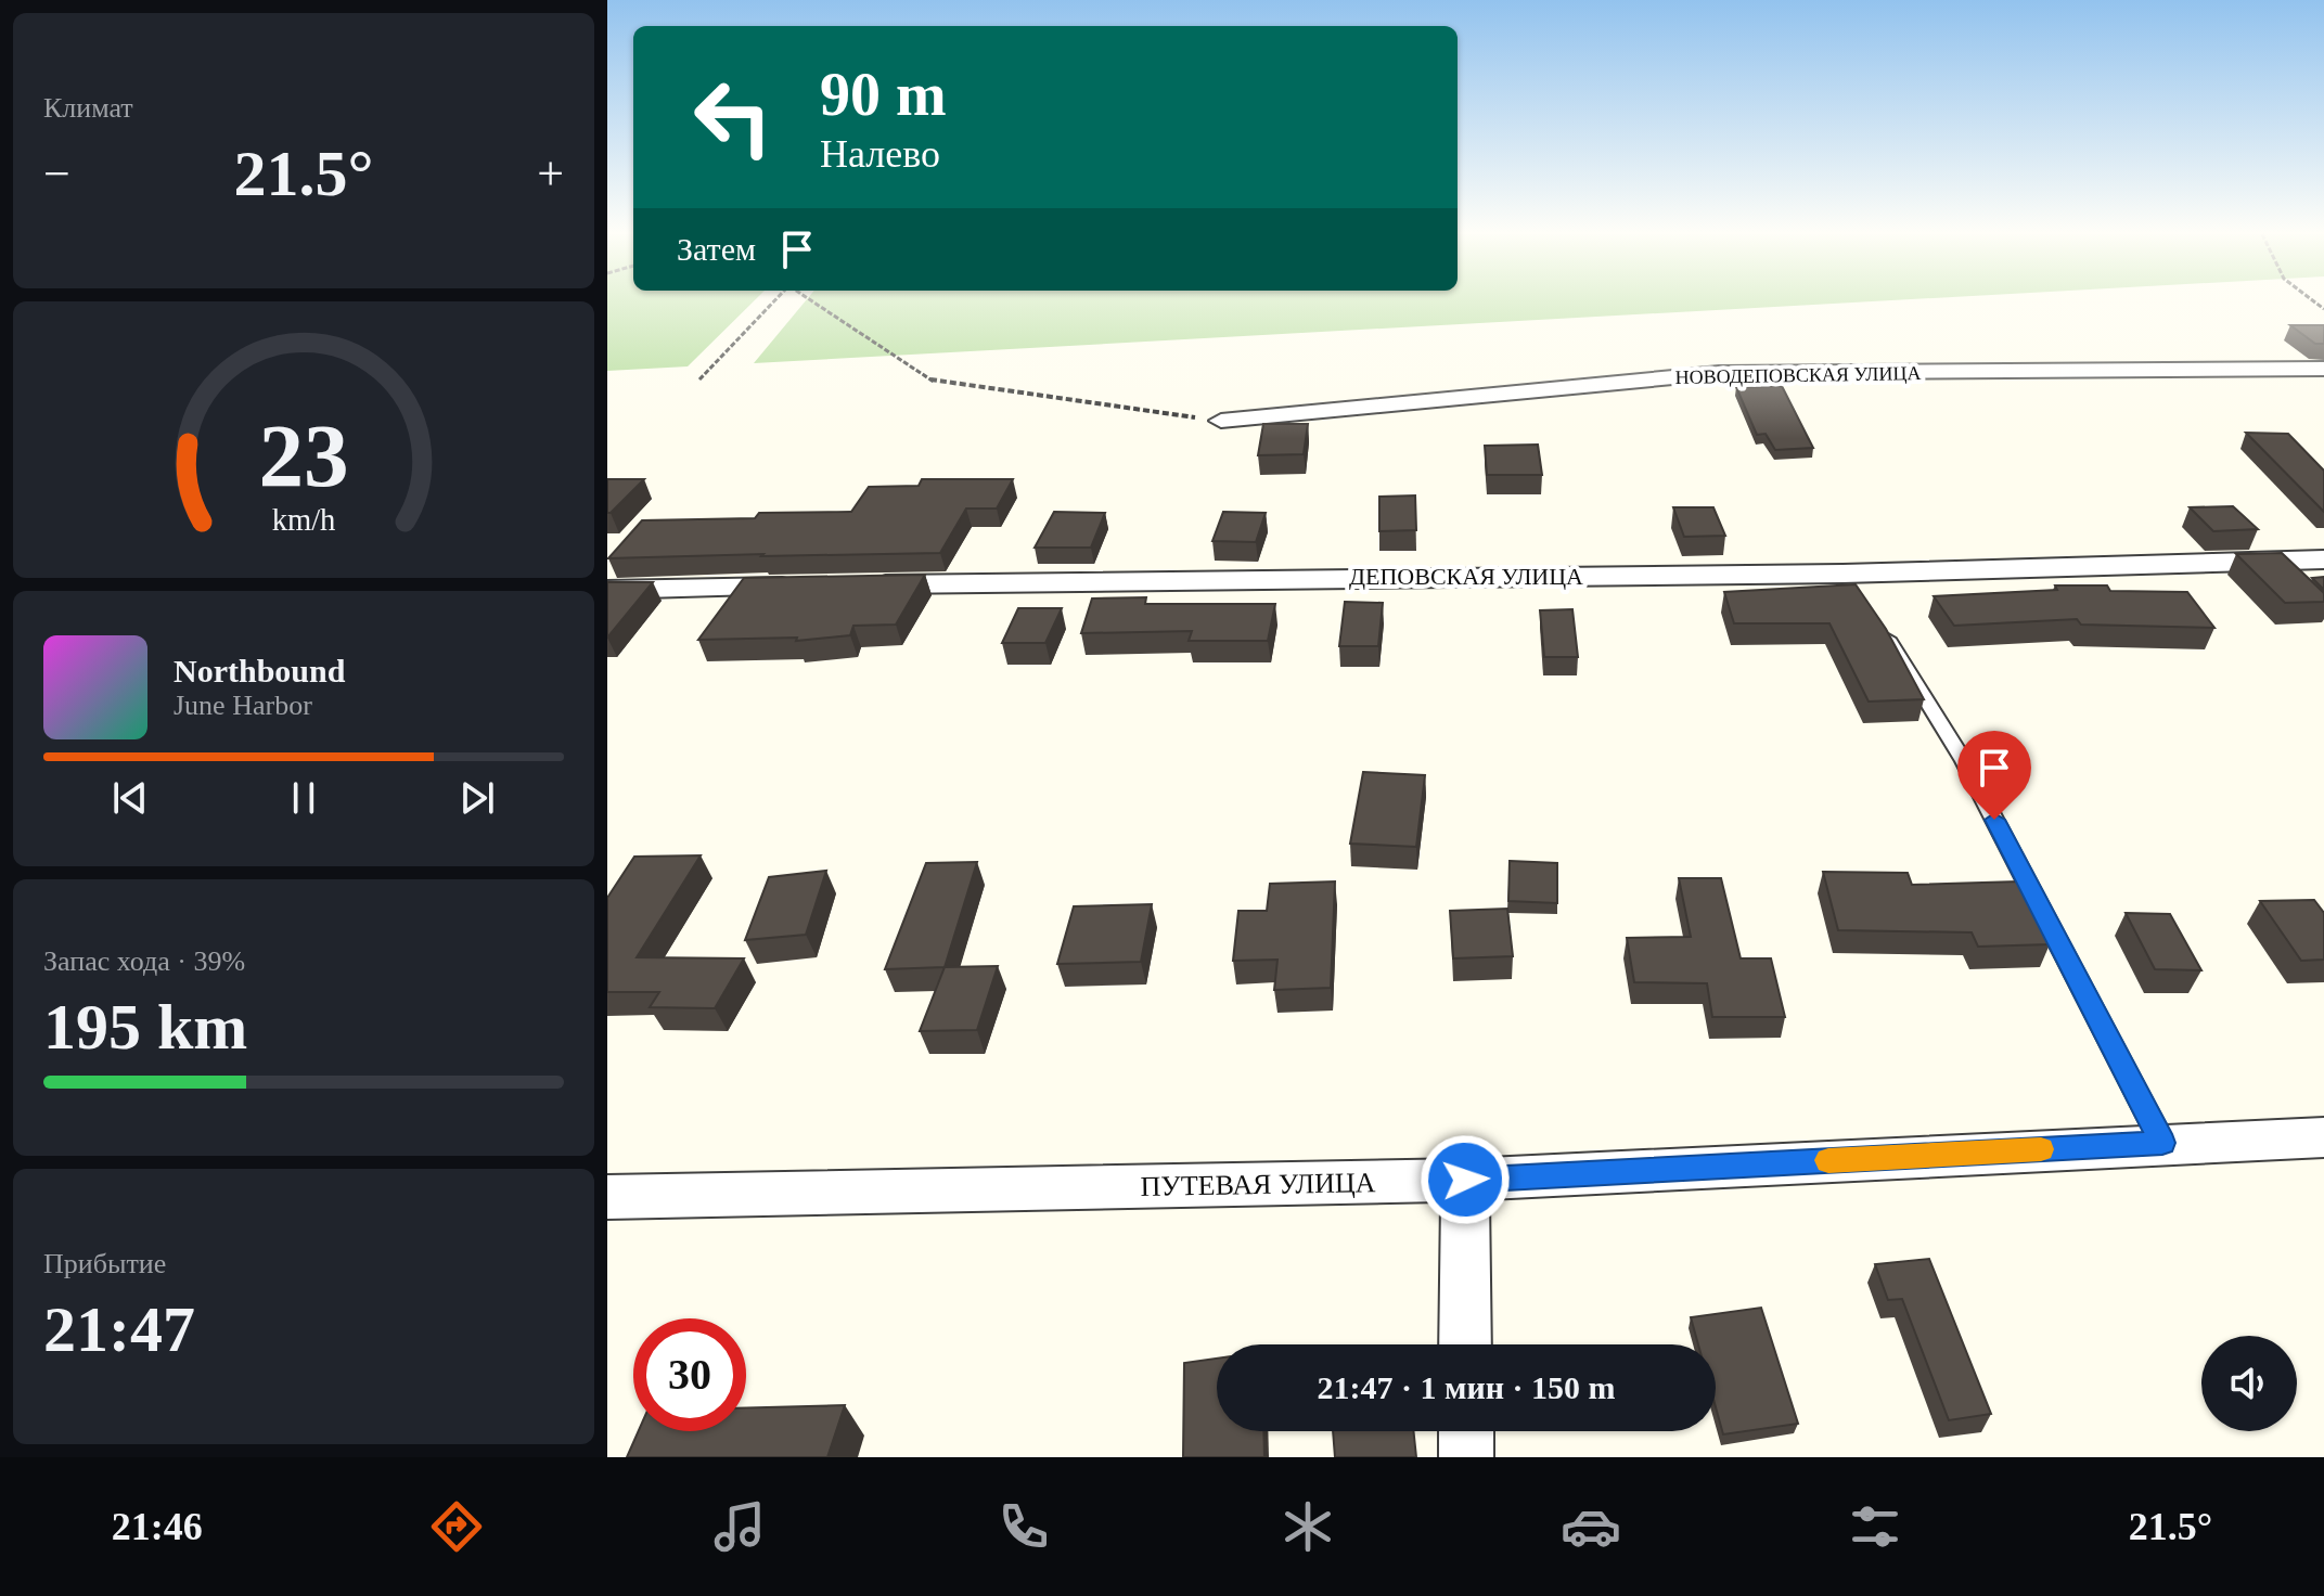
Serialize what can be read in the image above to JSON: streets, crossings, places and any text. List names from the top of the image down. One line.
{"streets":{"street":["НОВОДЕПОВСКАЯ УЛИЦА","ДЕПОВСКАЯ УЛИЦА","ПУТЕВАЯ УЛИЦА"]},"page":{"tile":["Климат",["Запас хода · 39%","195 km"],["Прибытие","21:47"]],"turn":["90 m","Налево"],"heat":["−","21.5°","+"],"then":"Затем","song":["Northbound","June Harbor"],"limit":"30","trip":"21:47 · 1 мин · 150 m","tabs":["21:46","21.5°"],"gauge":["23","km/h"]}}
